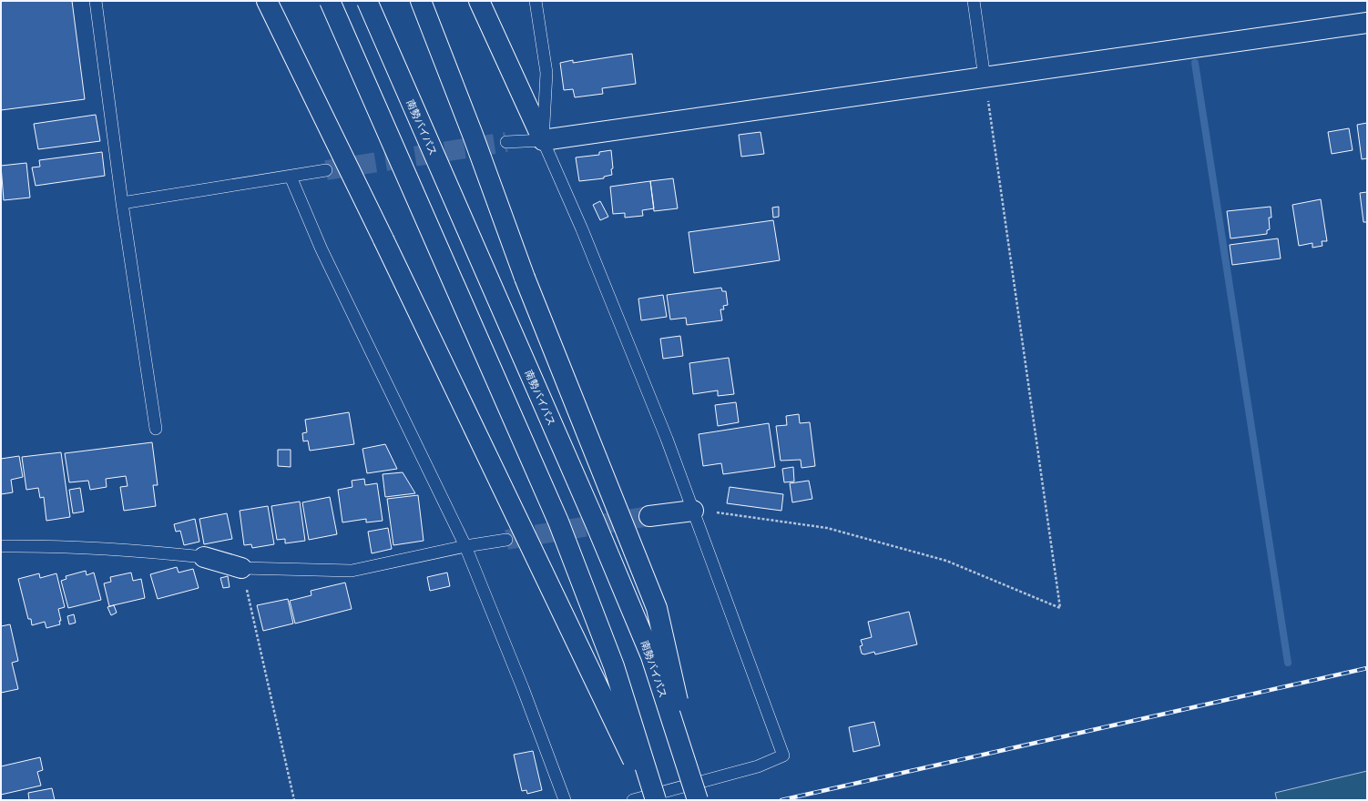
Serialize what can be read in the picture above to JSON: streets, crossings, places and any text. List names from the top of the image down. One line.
{"streets":{"main road":["南勢バイパス"]}}
